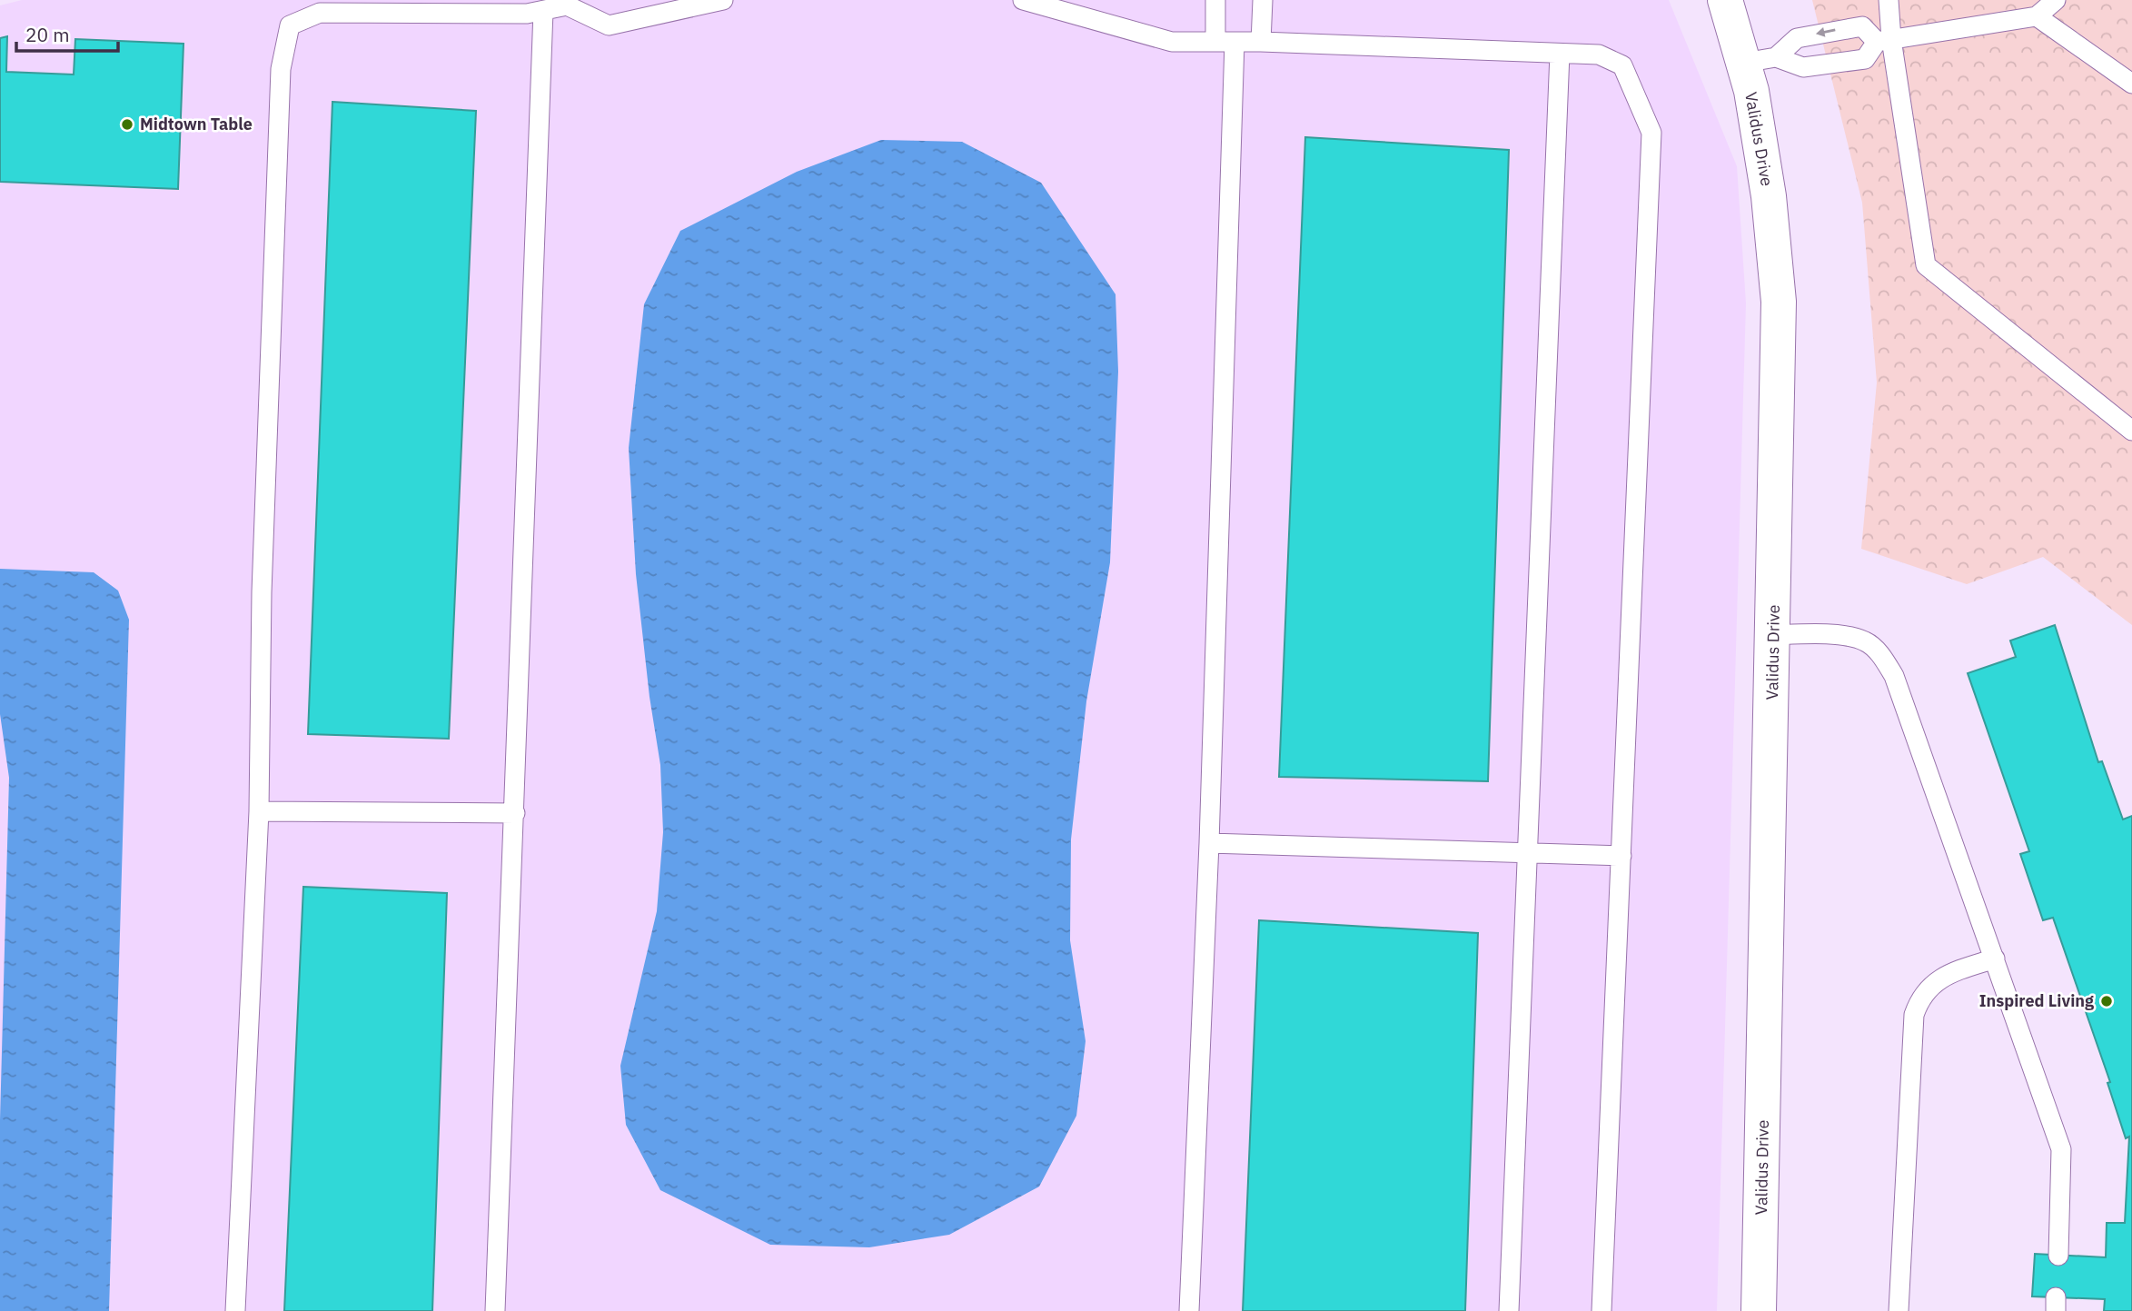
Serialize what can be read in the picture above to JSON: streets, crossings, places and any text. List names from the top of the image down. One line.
{"streets":{"street":["Validus Drive"]},"places":["Midtown Table","Inspired Living"],"scale_bar":"20 m"}
